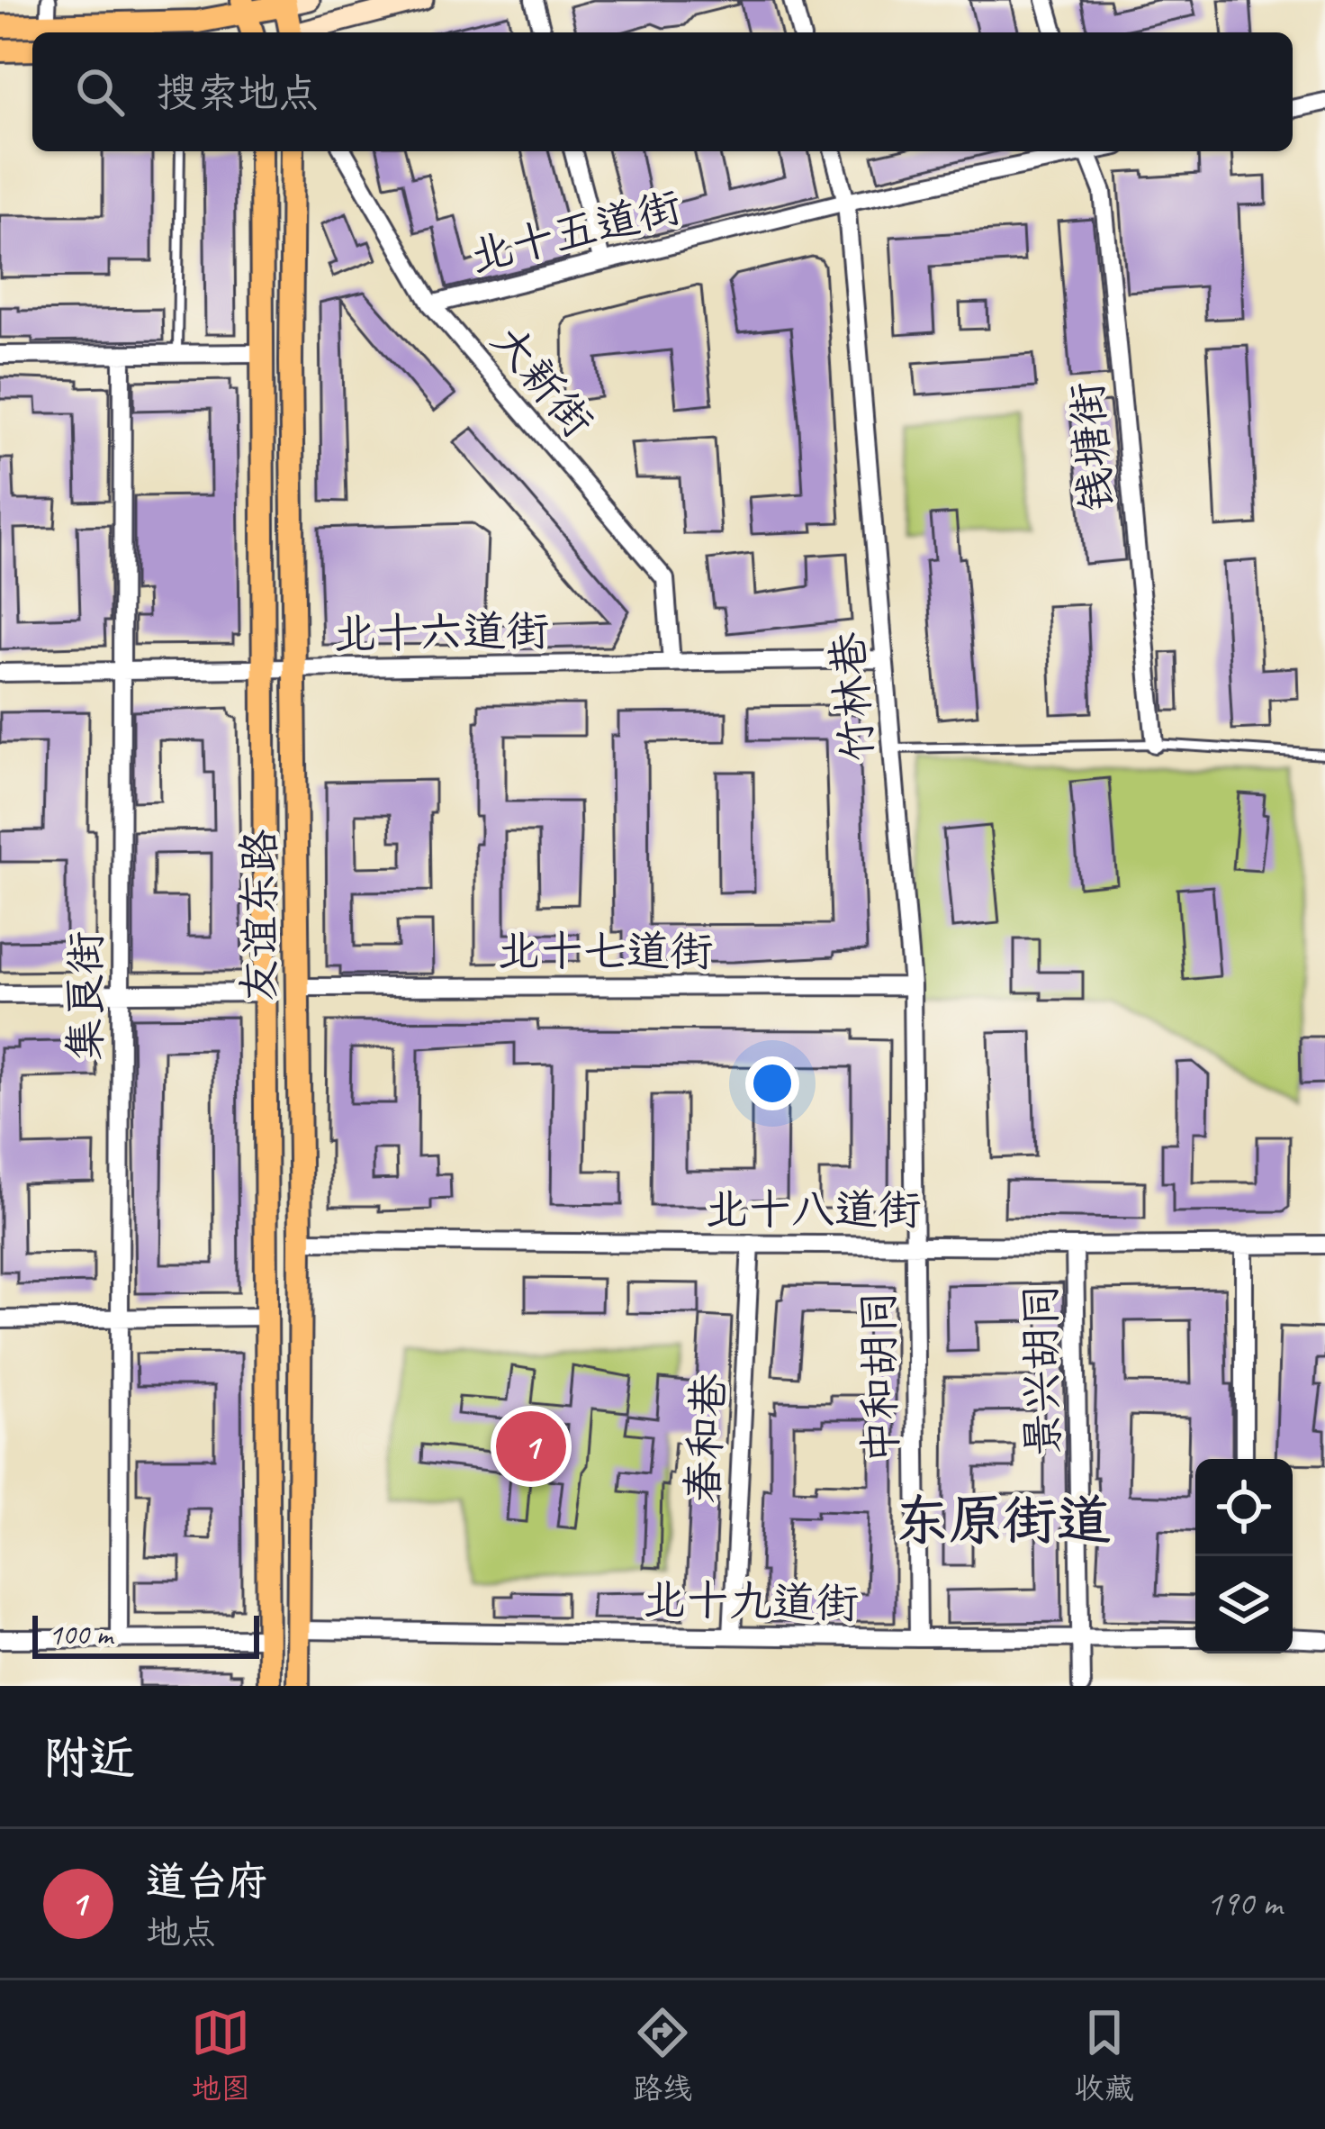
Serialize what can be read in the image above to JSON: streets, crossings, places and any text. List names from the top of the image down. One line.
{"streets":{"main road":["友谊东路"],"street":["北十五道街","大新街","钱塘街","北十六道街","竹林巷","北十七道街","集良街","北十八道街","景兴胡同","中和胡同","春和巷","北十九道街"]},"crossings":[["北十五道街","大新街"],["北十五道街","竹林巷"],["大新街","北十六道街"],["北十六道街","竹林巷"],["北十六道街","友谊东路"],["北十六道街","集良街"],["竹林巷","北十七道街"],["竹林巷","北十八道街"],["竹林巷","中和胡同"],["友谊东路","北十七道街"],["友谊东路","北十八道街"],["友谊东路","北十九道街"],["北十八道街","景兴胡同"],["北十八道街","中和胡同"],["北十八道街","春和巷"],["景兴胡同","北十九道街"],["中和胡同","北十九道街"],["春和巷","北十九道街"]],"districts":["东原街道"],"scale_bar":"100 m","page":{"search":"搜索地点","pins":"1","scale":"100 m","heading":"附近","list":[{"mark":"1","name":"道台府","note":"地点","value":"190 m"}],"nav":["地图","路线","收藏"]}}
